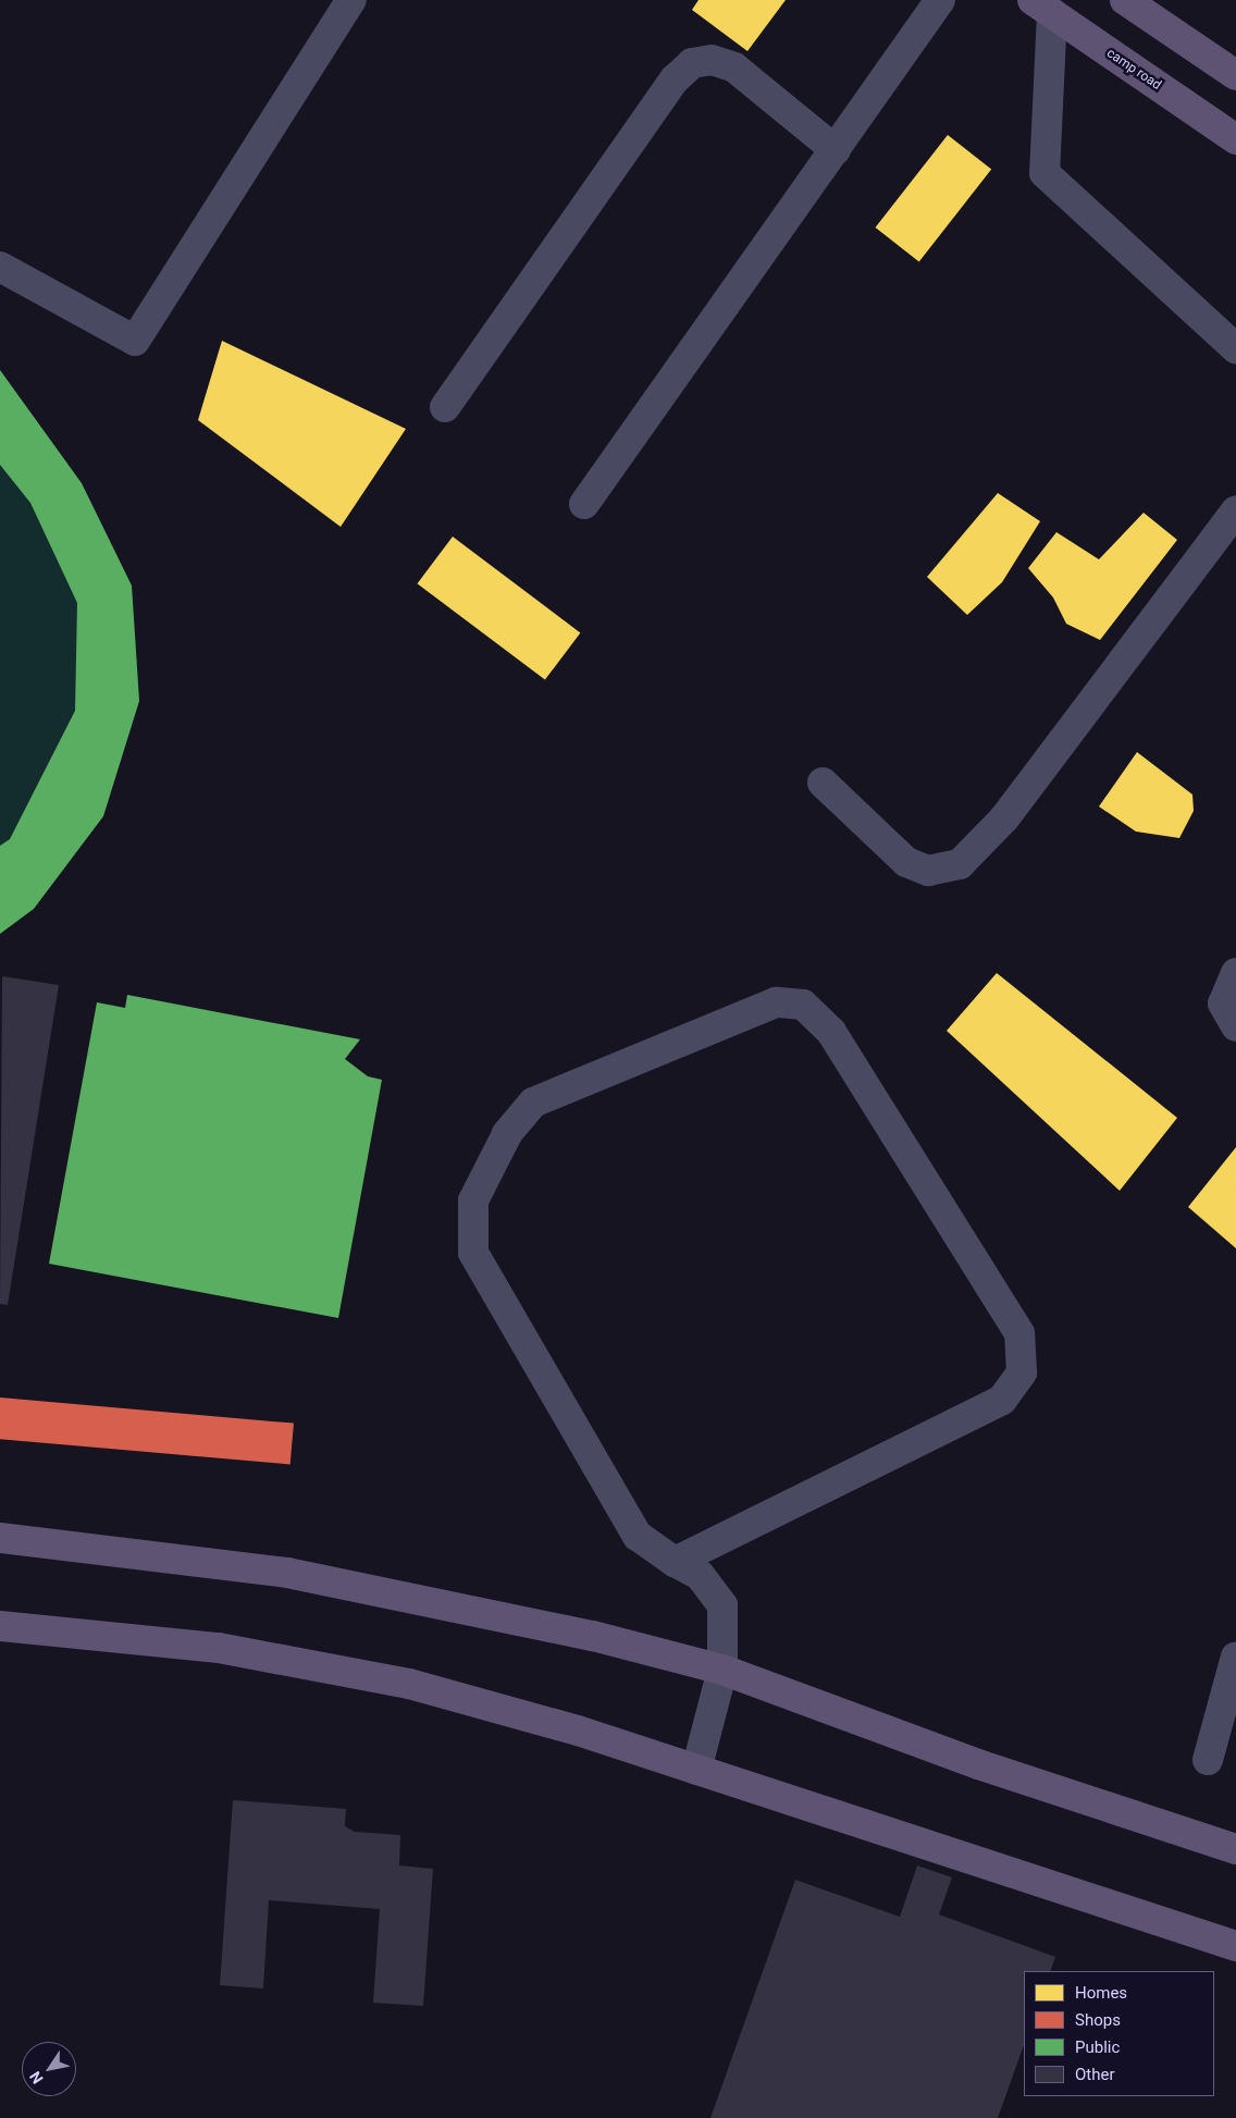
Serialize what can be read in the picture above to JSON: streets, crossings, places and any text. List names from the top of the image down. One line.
{"streets":{"main road":["camp road"]},"legend":["Homes","Shops","Public","Other"],"north":"bottom left"}
